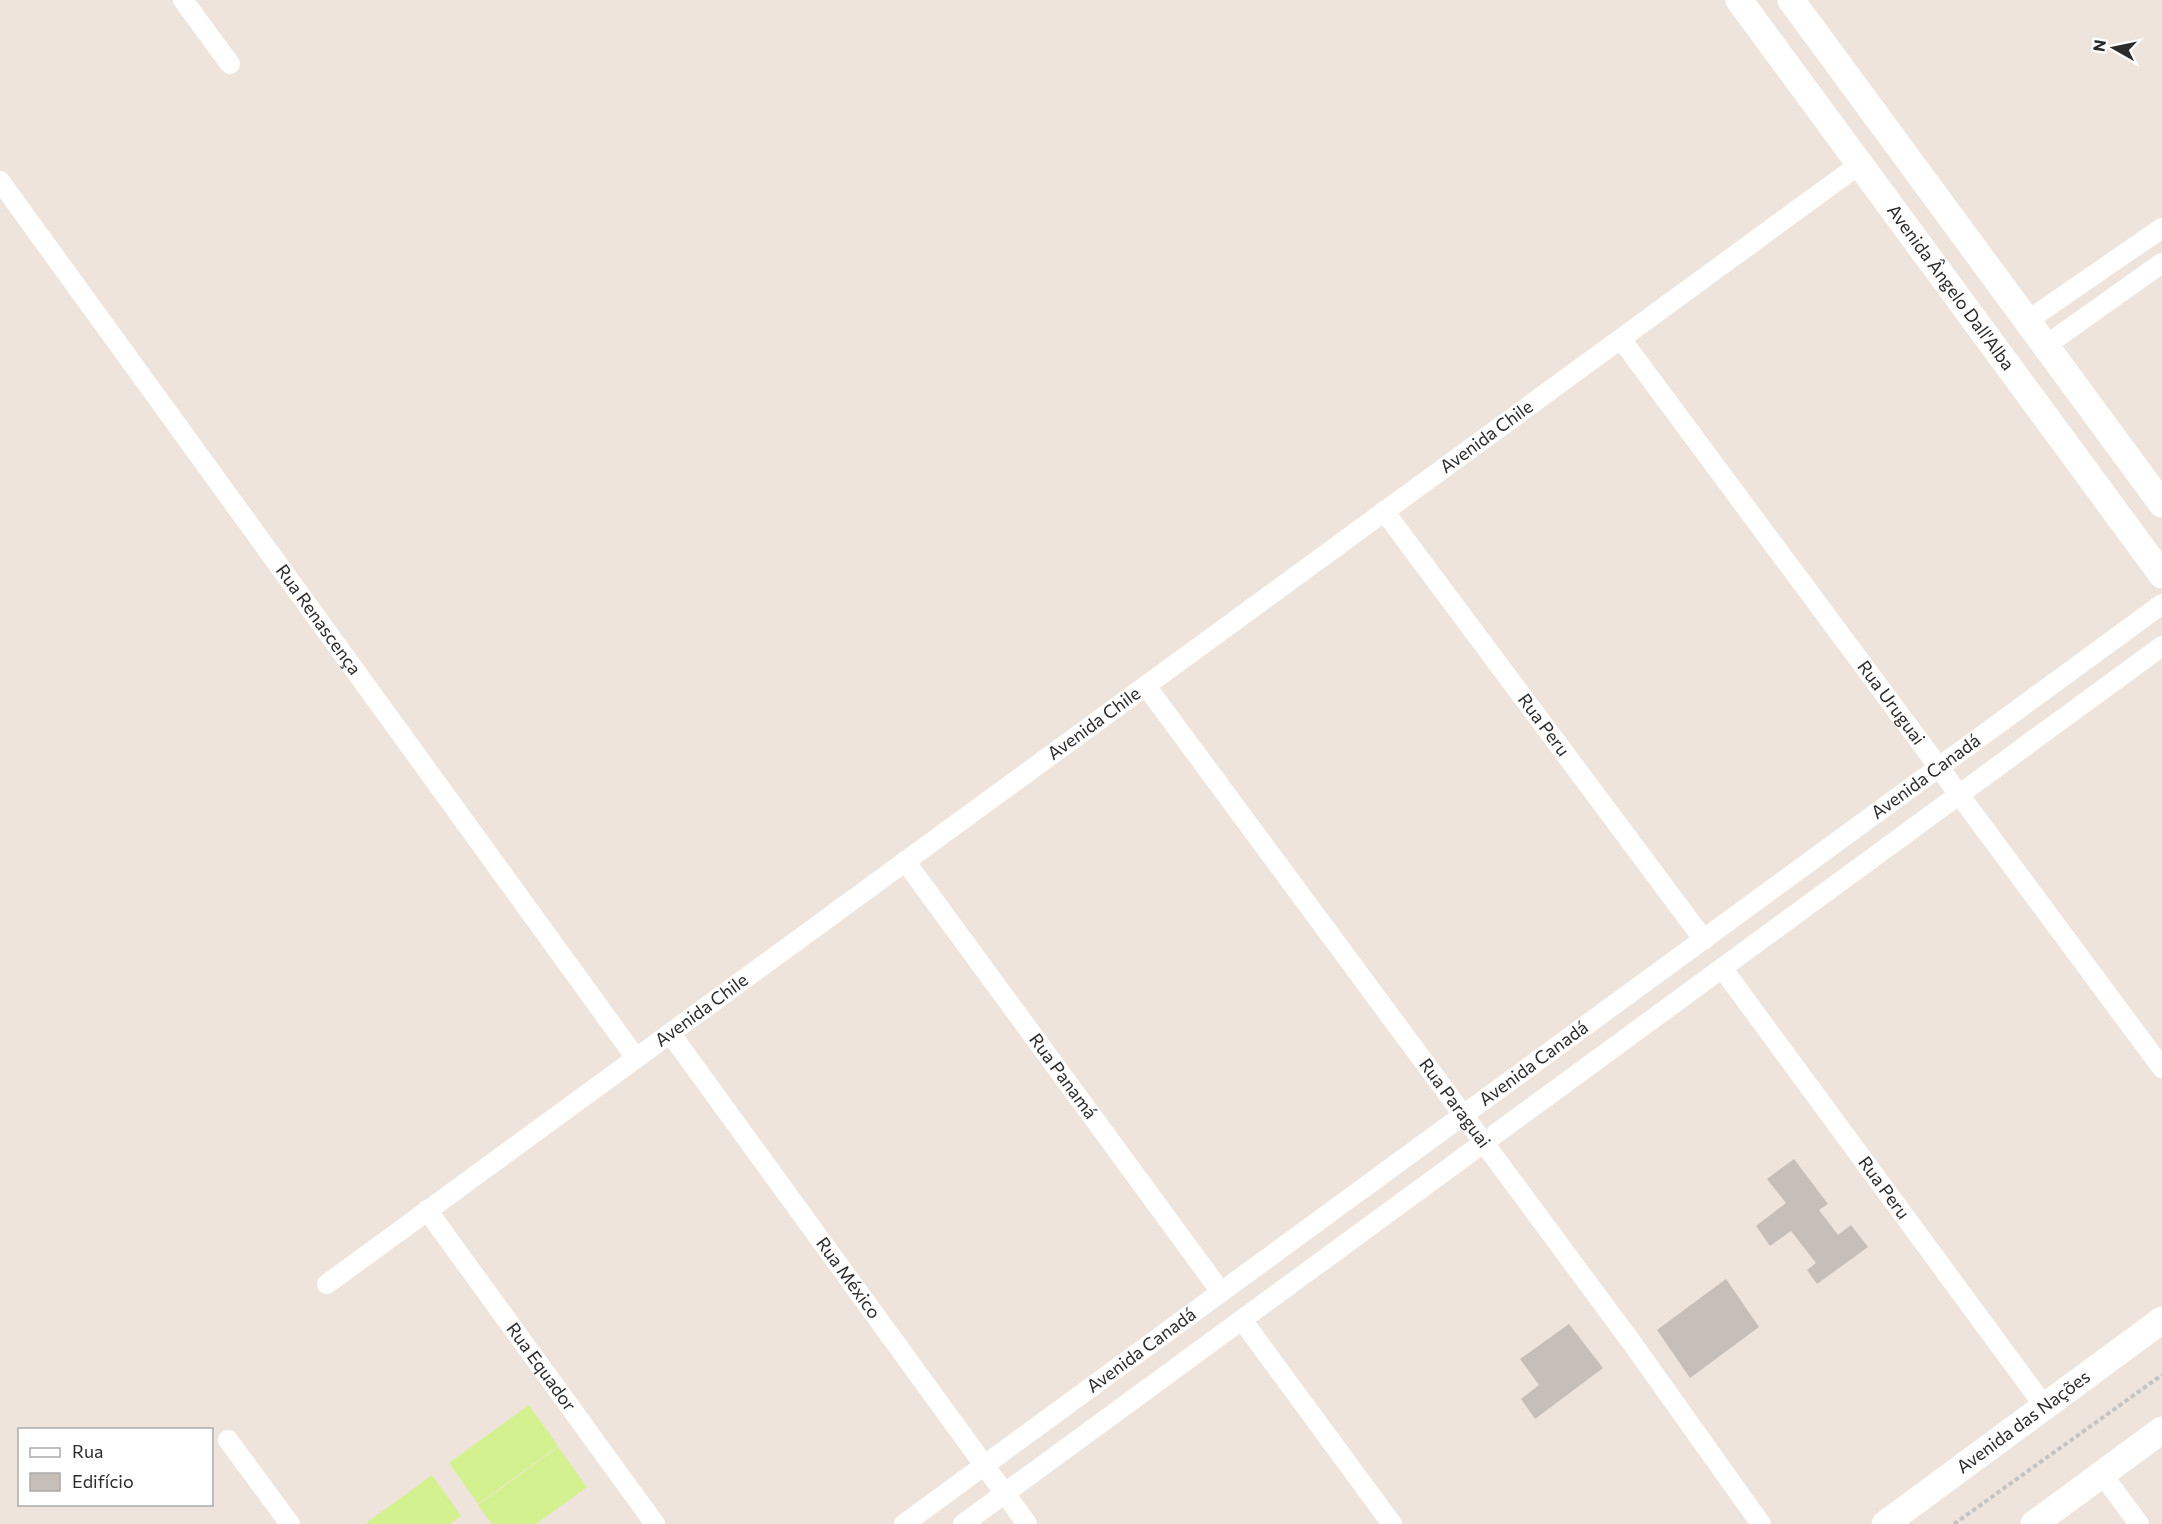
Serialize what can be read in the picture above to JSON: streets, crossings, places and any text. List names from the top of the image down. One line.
{"streets":{"main road":["Avenida Ângelo Dall'Alba","Avenida das Nações"],"street":["Avenida Chile","Rua Renascença","Rua Uruguai","Rua Peru","Avenida Canadá","Rua Panamá","Rua Paraguai","Rua México","Rua Equador"]},"crossings":[["Avenida Ângelo Dall'Alba","Avenida Chile"],["Avenida Chile","Rua Renascença"],["Avenida Chile","Rua Uruguai"],["Avenida Chile","Rua Peru"],["Avenida Chile","Rua Panamá"],["Avenida Chile","Rua Paraguai"],["Avenida Chile","Rua México"],["Avenida Chile","Rua Equador"],["Rua Uruguai","Avenida Canadá"],["Rua Peru","Avenida Canadá"],["Rua Peru","Avenida das Nações"],["Avenida Canadá","Rua Panamá"],["Avenida Canadá","Rua Paraguai"],["Avenida Canadá","Rua México"]],"legend":["Rua","Edifício"],"north":"left"}
